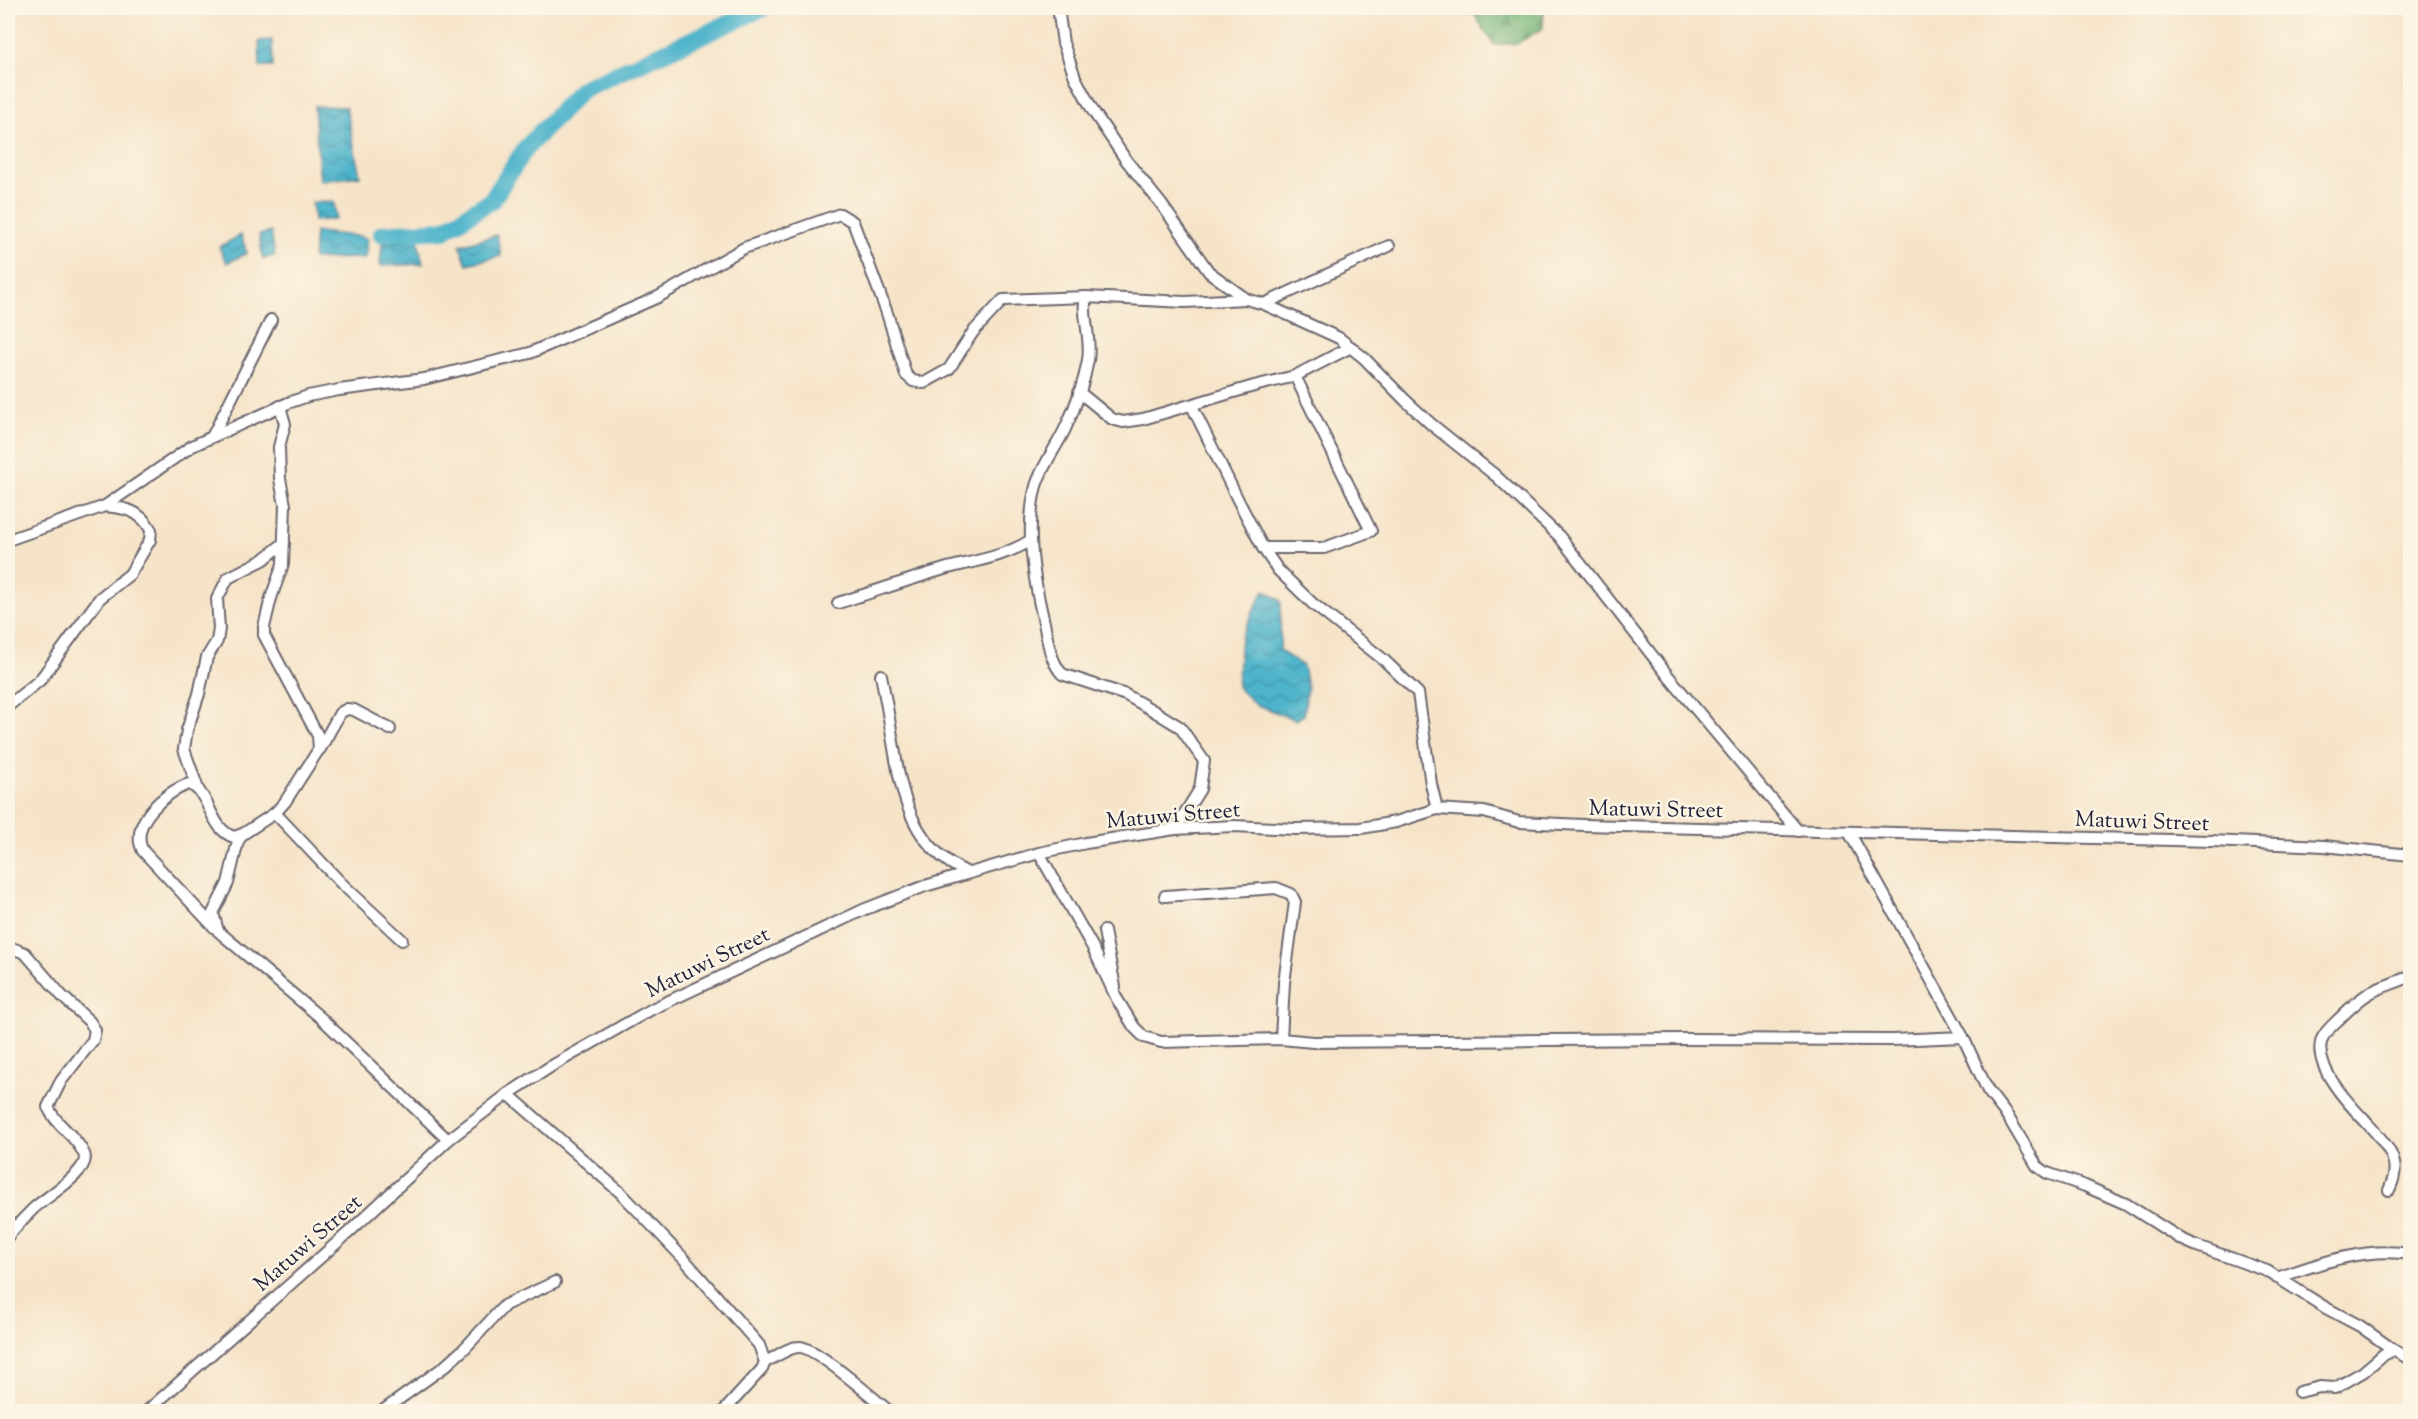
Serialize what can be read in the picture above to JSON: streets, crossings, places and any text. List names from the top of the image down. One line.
{"streets":{"street":["Matuwi Street"]}}
